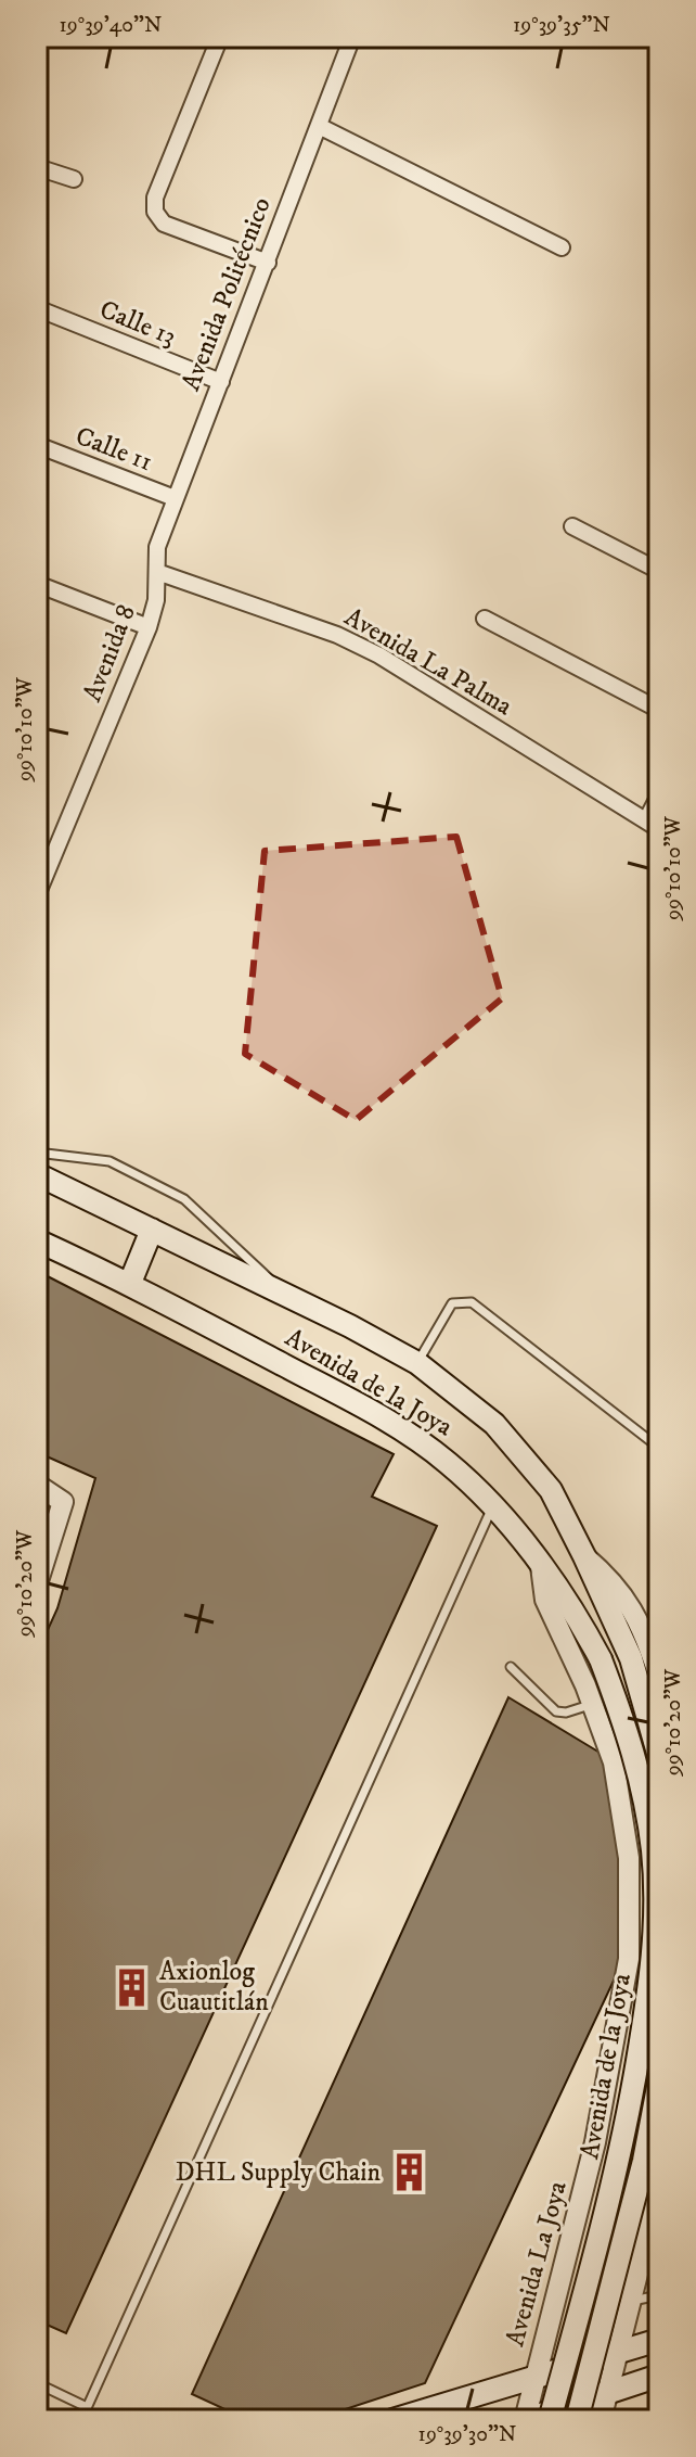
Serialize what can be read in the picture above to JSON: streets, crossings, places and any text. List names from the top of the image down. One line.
{"streets":{"main road":["Avenida de la Joya"],"street":["Avenida Politécnico","Calle 13","Calle 11","Avenida 8","Avenida La Palma","Avenida La Joya"]},"crossings":[["Avenida Politécnico","Calle 13"],["Avenida Politécnico","Calle 11"],["Avenida Politécnico","Avenida 8"],["Avenida Politécnico","Avenida La Palma"],["Avenida 8","Avenida La Palma"],["Avenida de la Joya","Avenida La Joya"]],"places":{"building":["Axionlog Cuautitlán","DHL Supply Chain"]},"coordinates":["19°39'40\"N","19°39'35\"N","99°10'10\"W","99°10'20\"W","19°39'30\"N"]}
